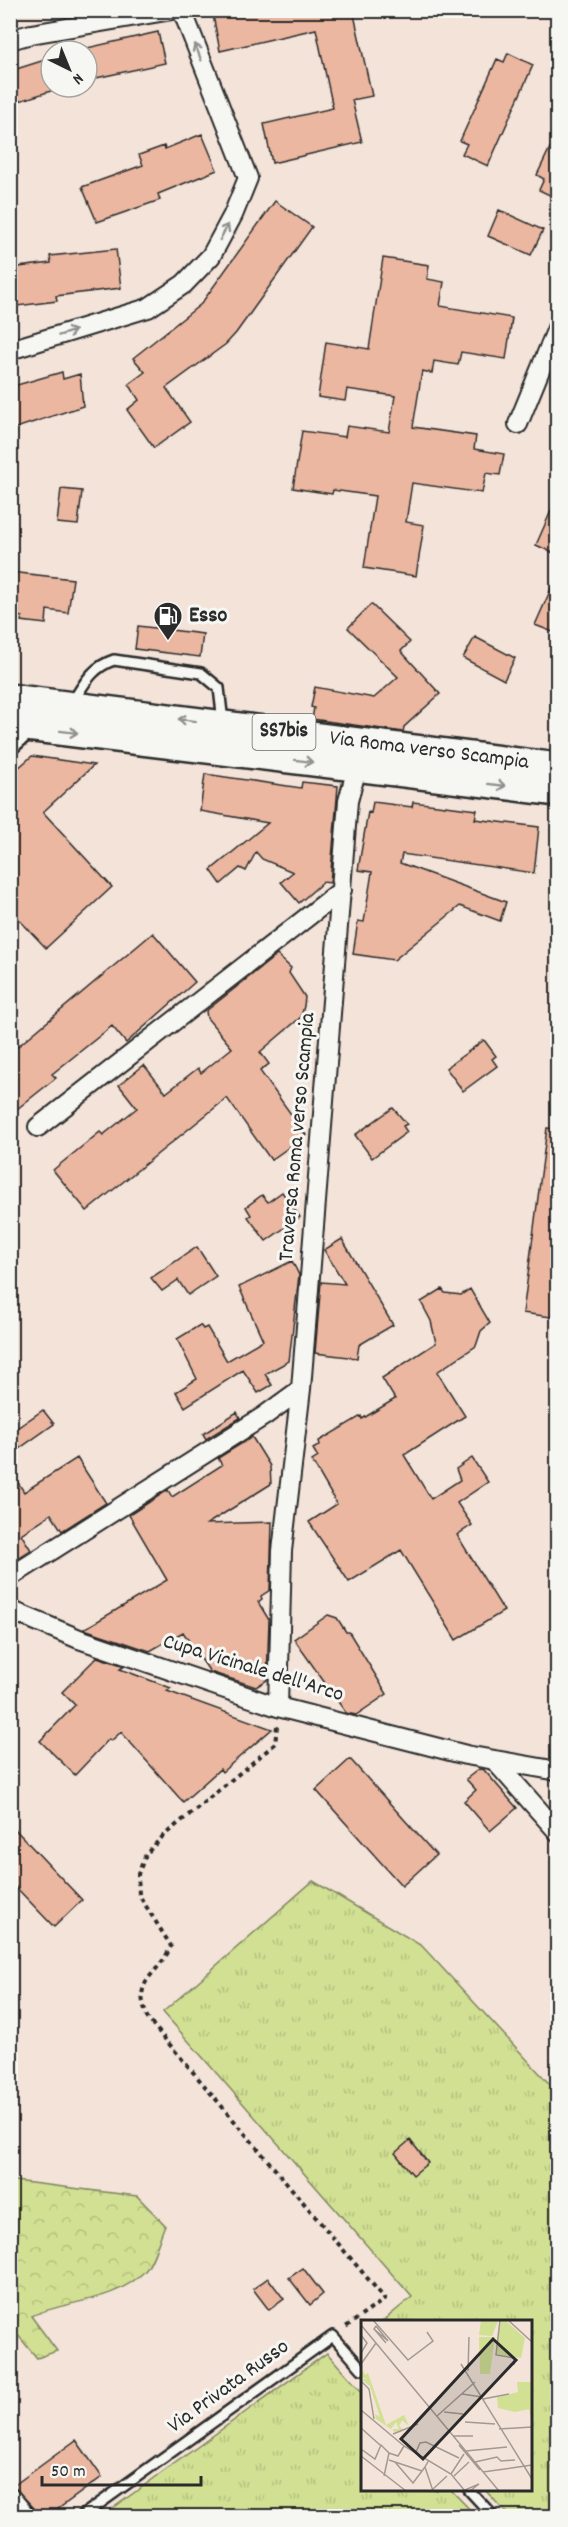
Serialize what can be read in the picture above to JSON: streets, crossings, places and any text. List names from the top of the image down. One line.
{"streets":{"main road":["SS7bis","Via Roma verso Scampia"],"street":["Traversa Roma verso Scampia","Cupa Vicinale dell'Arco"],"lane":["Via Privata Russo"]},"crossings":[["Via Roma verso Scampia","Traversa Roma verso Scampia"],["Traversa Roma verso Scampia","Cupa Vicinale dell'Arco"]],"places":{"fuel station":["Esso"]},"scale_bar":"50 m","north":"bottom right"}
